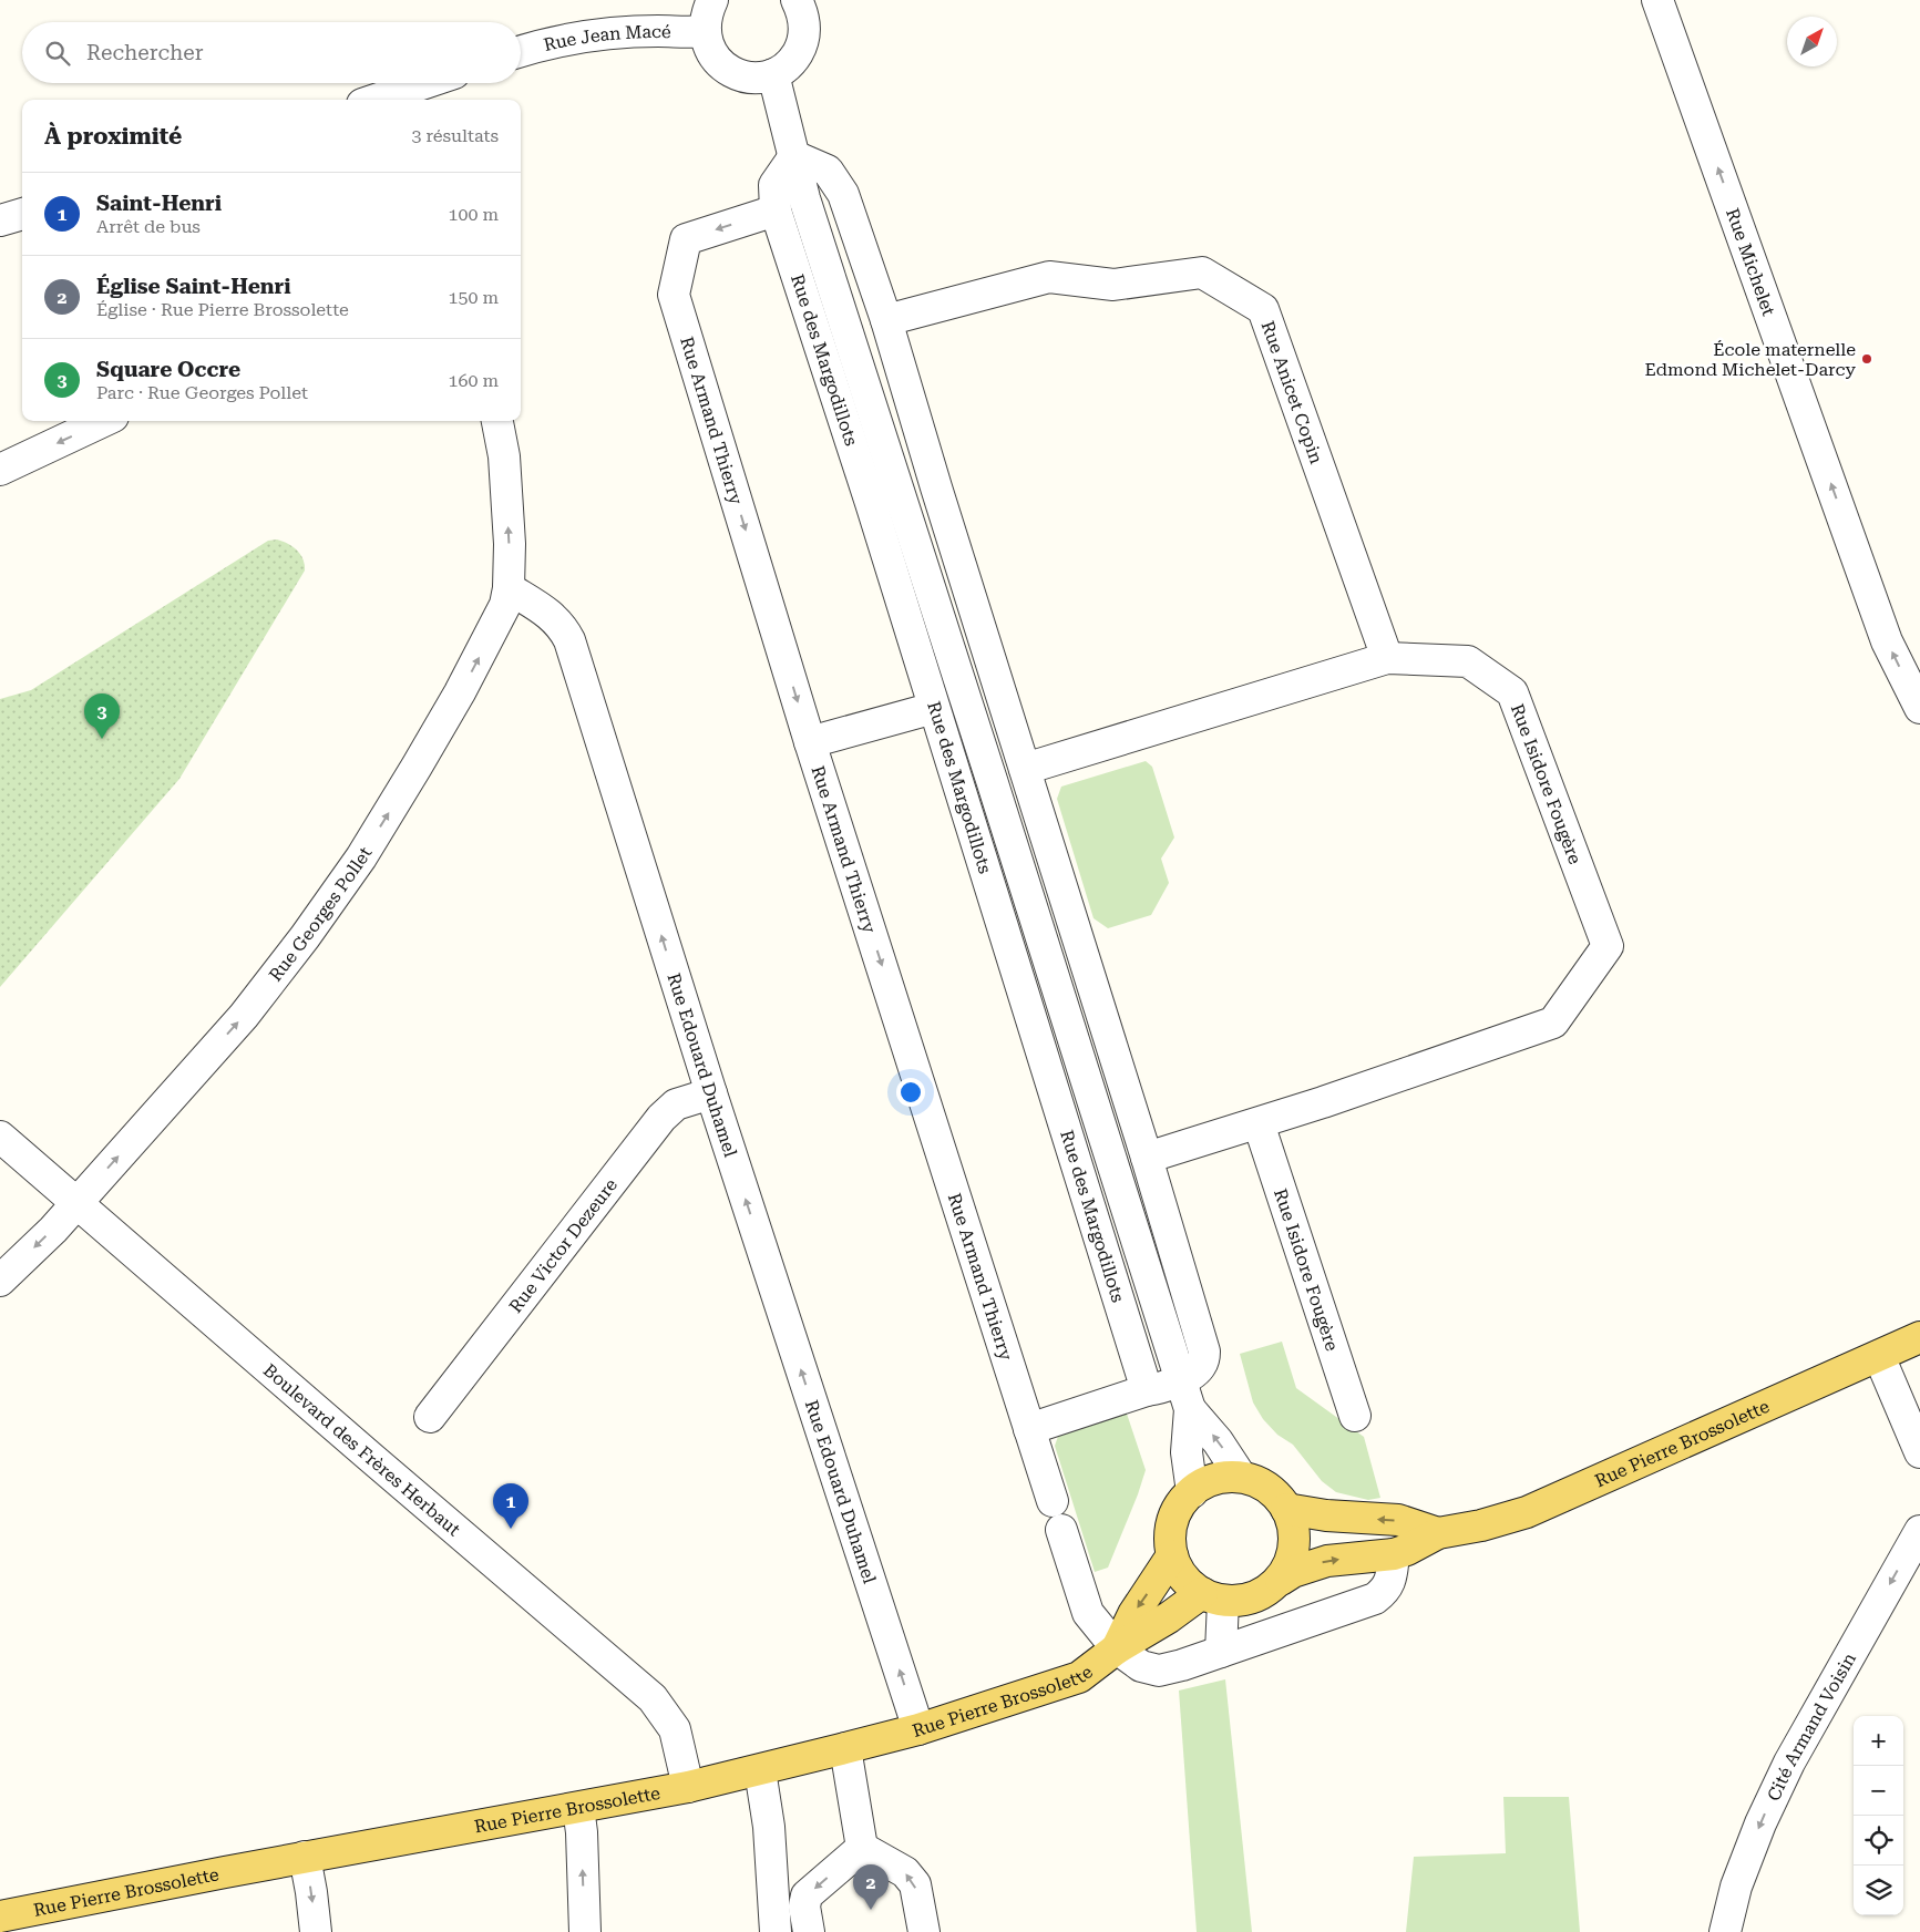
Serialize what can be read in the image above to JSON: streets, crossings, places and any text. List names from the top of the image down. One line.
{"streets":{"main road":["Rue Pierre Brossolette"],"street":["Rue Jean Macé","Rue Michelet","Rue des Margodillots","Rue Anicet Copin","Rue Armand Thierry","Rue Isidore Fougère","Rue Georges Pollet","Rue Edouard Duhamel","Rue Victor Dezeure","Boulevard des Frères Herbaut","Cité Armand Voisin"]},"crossings":[["Rue des Margodillots","Rue Armand Thierry"],["Rue des Margodillots","Rue Pierre Brossolette"],["Rue Anicet Copin","Rue Isidore Fougère"],["Rue Georges Pollet","Rue Edouard Duhamel"],["Rue Georges Pollet","Boulevard des Frères Herbaut"],["Rue Edouard Duhamel","Rue Victor Dezeure"],["Rue Edouard Duhamel","Rue Pierre Brossolette"],["Rue Pierre Brossolette","Boulevard des Frères Herbaut"]],"one_way":["Rue Michelet","Rue Edouard Duhamel","Cité Armand Voisin"],"places":["École maternelle Edmond Michelet-Darcy"],"north":"top right","page":{"search":"Rechercher","heading":["À proximité","3 résultats"],"list":[{"mark":"1","name":"Saint-Henri","note":"Arrêt de bus","value":"100 m"},{"mark":"2","name":"Église Saint-Henri","note":"Église · Rue Pierre Brossolette","value":"150 m"},{"mark":"3","name":"Square Occre","note":"Parc · Rue Georges Pollet","value":"160 m"}],"pins":["3","1","2"],"map_buttons":["+","−"]}}
